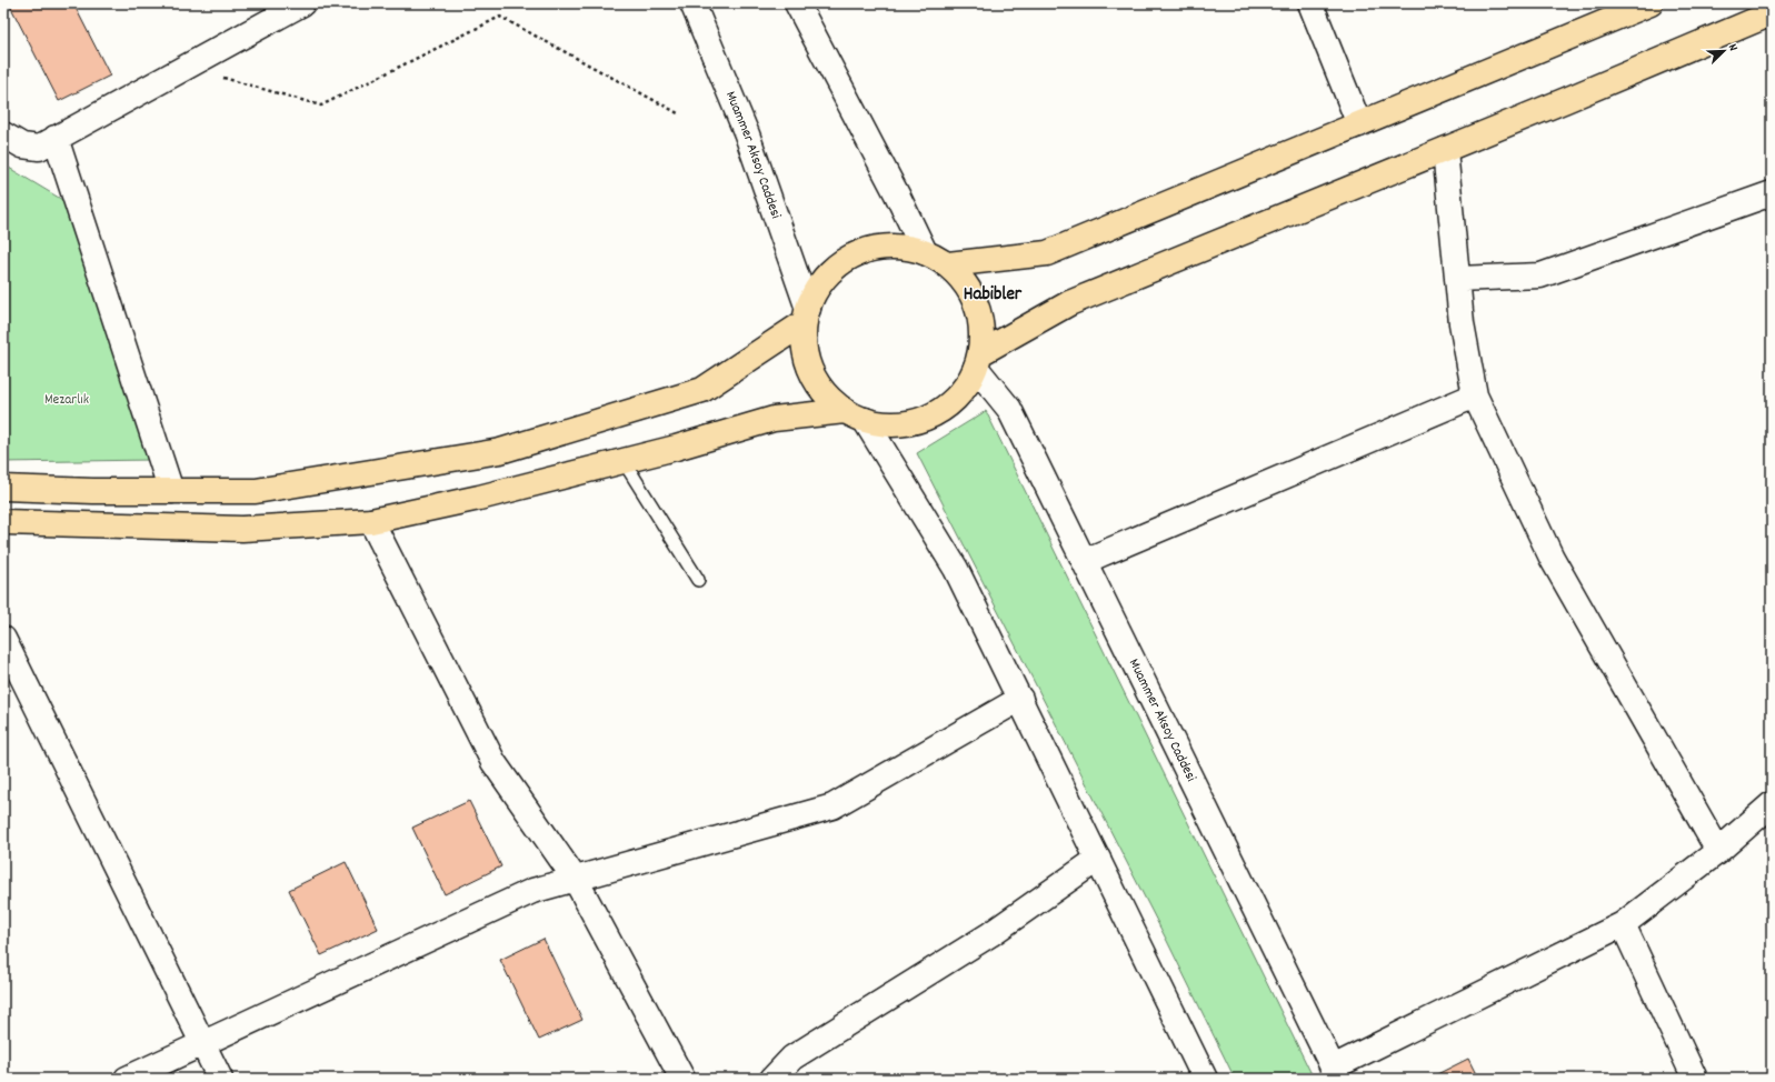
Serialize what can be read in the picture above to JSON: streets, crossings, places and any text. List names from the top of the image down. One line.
{"streets":{"street":["Muammer Aksoy Caddesi"]},"districts":["Habibler"],"parks":["Mezarlık"],"north":"top right"}
